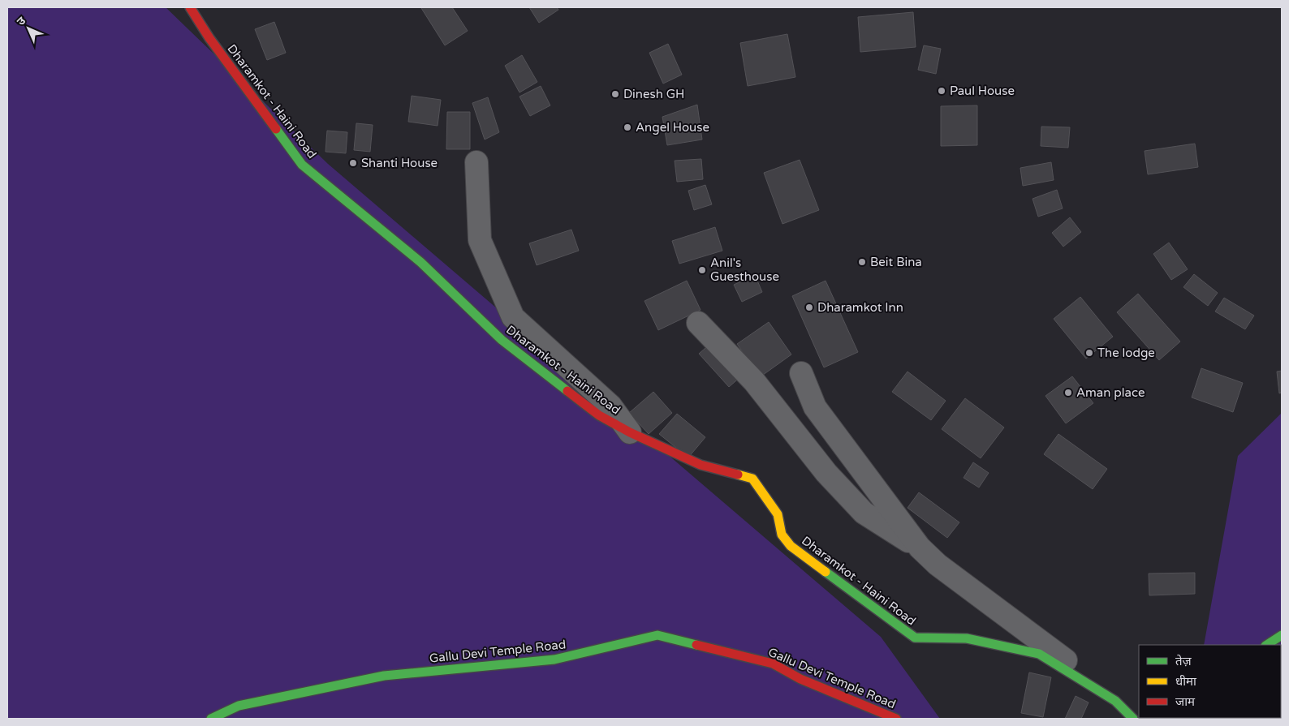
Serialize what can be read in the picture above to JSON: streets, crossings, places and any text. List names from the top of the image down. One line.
{"streets":{"street":["Dharamkot - Haini Road","Gallu Devi Temple Road"]},"places":["Paul House","Dinesh GH","Angel House","Shanti House","Beit Bina","Anil's Guesthouse","Dharamkot Inn","The lodge","Aman place"],"legend":["तेज़","धीमा","जाम"],"north":"top left"}
